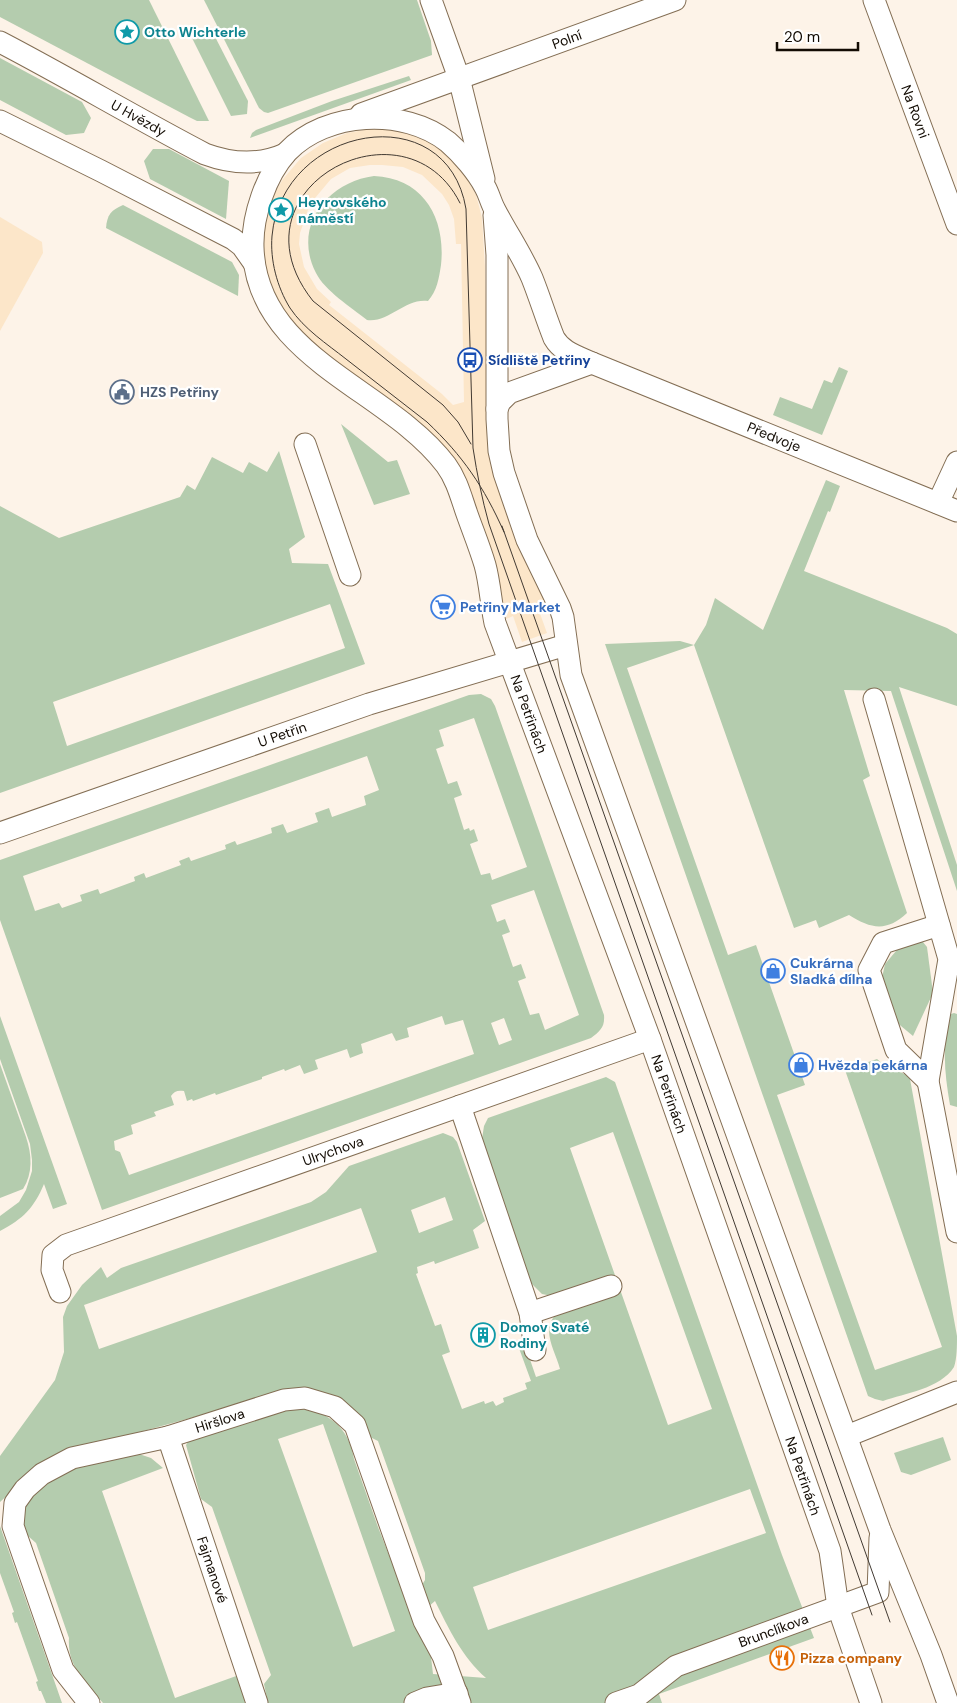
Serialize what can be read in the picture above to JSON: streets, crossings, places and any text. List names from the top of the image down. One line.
{"streets":{"street":["Polní","Na Rovni","U Hvězdy","Předvoje","Na Petřinách","U Petřin","Ulrychova","Hiršlova","Fajmanové","Brunclíkova"]},"crossings":[["Na Petřinách","U Petřin"],["Na Petřinách","Ulrychova"],["Na Petřinách","Brunclíkova"],["Hiršlova","Fajmanové"]],"places":{"place":["Otto Wichterle","Heyrovského náměstí"],"bus stop":["Sídliště Petřiny"],"public building":["HZS Petřiny"],"supermarket":["Petřiny Market"],"shop":["Cukrárna Sladká dílna","Hvězda pekárna"],"building":["Domov Svaté Rodiny"],"restaurant":["Pizza company"]},"scale_bar":"20 m"}
